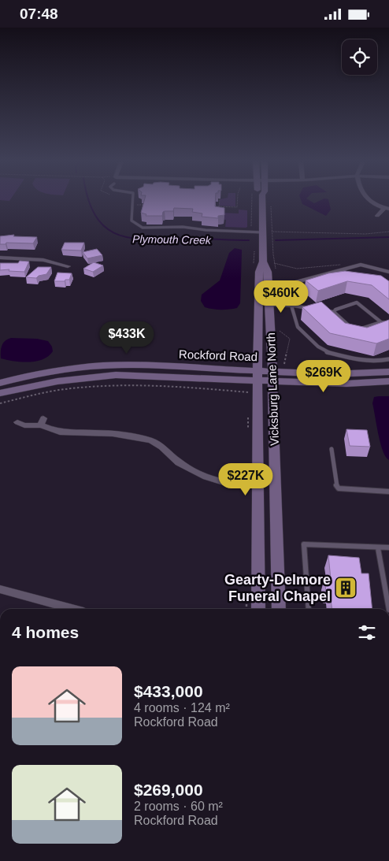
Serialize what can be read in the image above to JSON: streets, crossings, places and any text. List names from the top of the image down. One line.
{"streets":{"main road":["Rockford Road","Vicksburg Lane North"]},"crossings":[["Rockford Road","Vicksburg Lane North"]],"water":["Plymouth Creek"],"places":{"building":["Gearty-Delmore Funeral Chapel"]},"page":{"status":"07:48","price":["$460K","$433K","$269K","$227K"],"heading":"4 homes","list":[{"name":"$433,000","note":"4 rooms · 124 m² · Rockford Road"},{"name":"$269,000","note":"2 rooms · 60 m² · Rockford Road"}]}}
